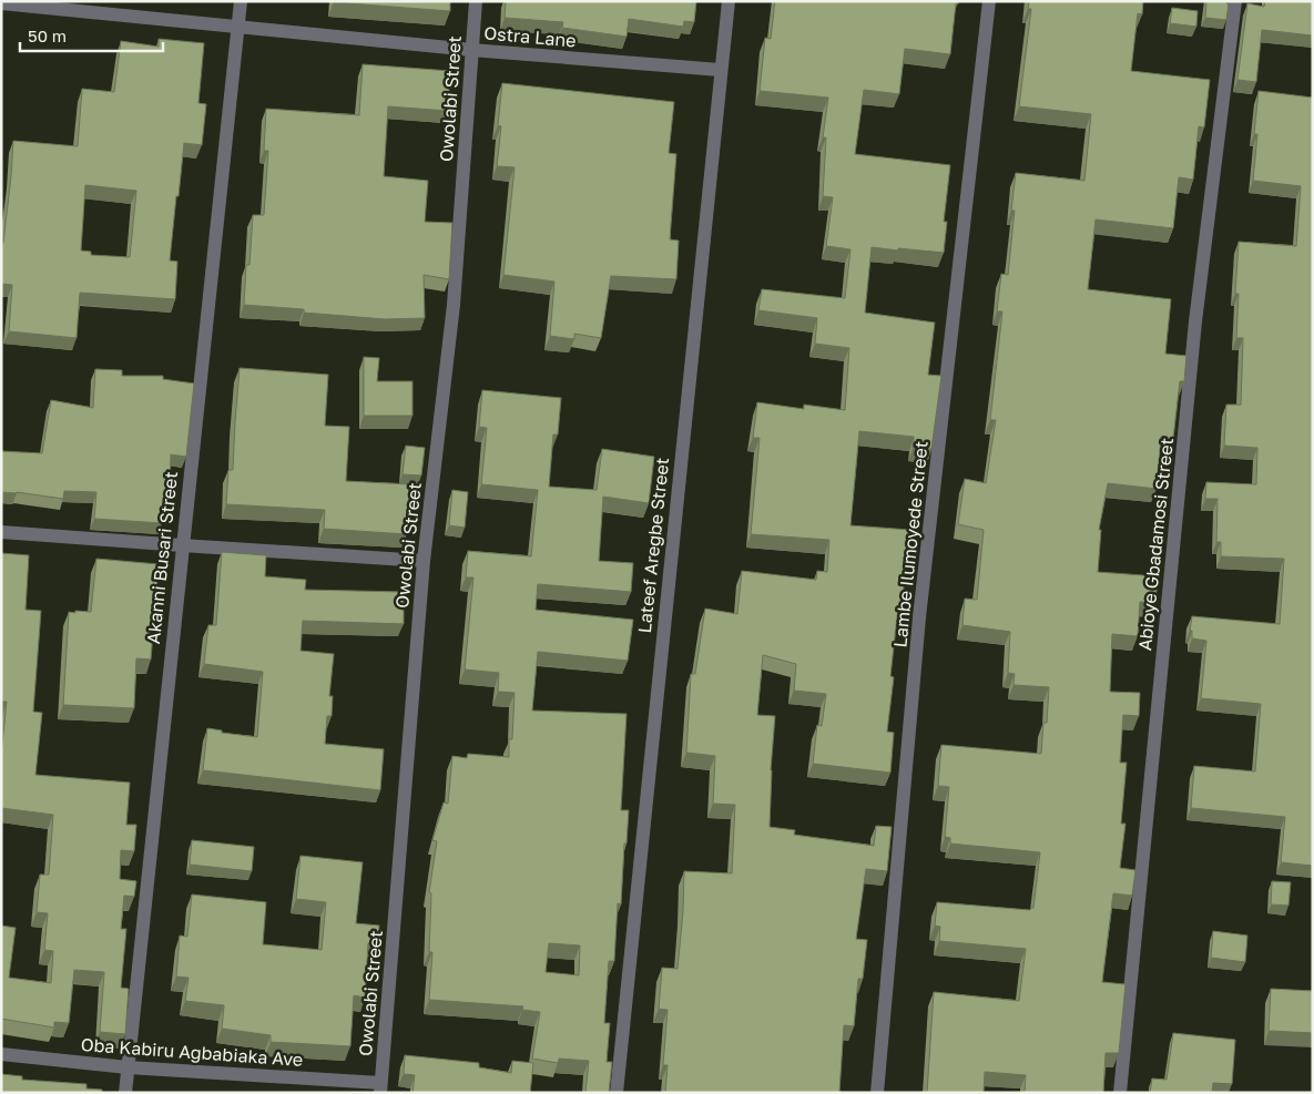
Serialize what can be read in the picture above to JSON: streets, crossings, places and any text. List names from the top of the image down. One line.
{"streets":{"street":["Ostra Lane","Owolabi Street","Lambe Ilumoyede Street","Abioye Gbadamosi Street","Lateef Aregbe Street","Akanni Busari Street","Oba Kabiru Agbabiaka Ave"]},"crossings":[["Ostra Lane","Owolabi Street"],["Ostra Lane","Lateef Aregbe Street"],["Ostra Lane","Akanni Busari Street"],["Owolabi Street","Oba Kabiru Agbabiaka Ave"],["Akanni Busari Street","Oba Kabiru Agbabiaka Ave"]],"scale_bar":"50 m"}
